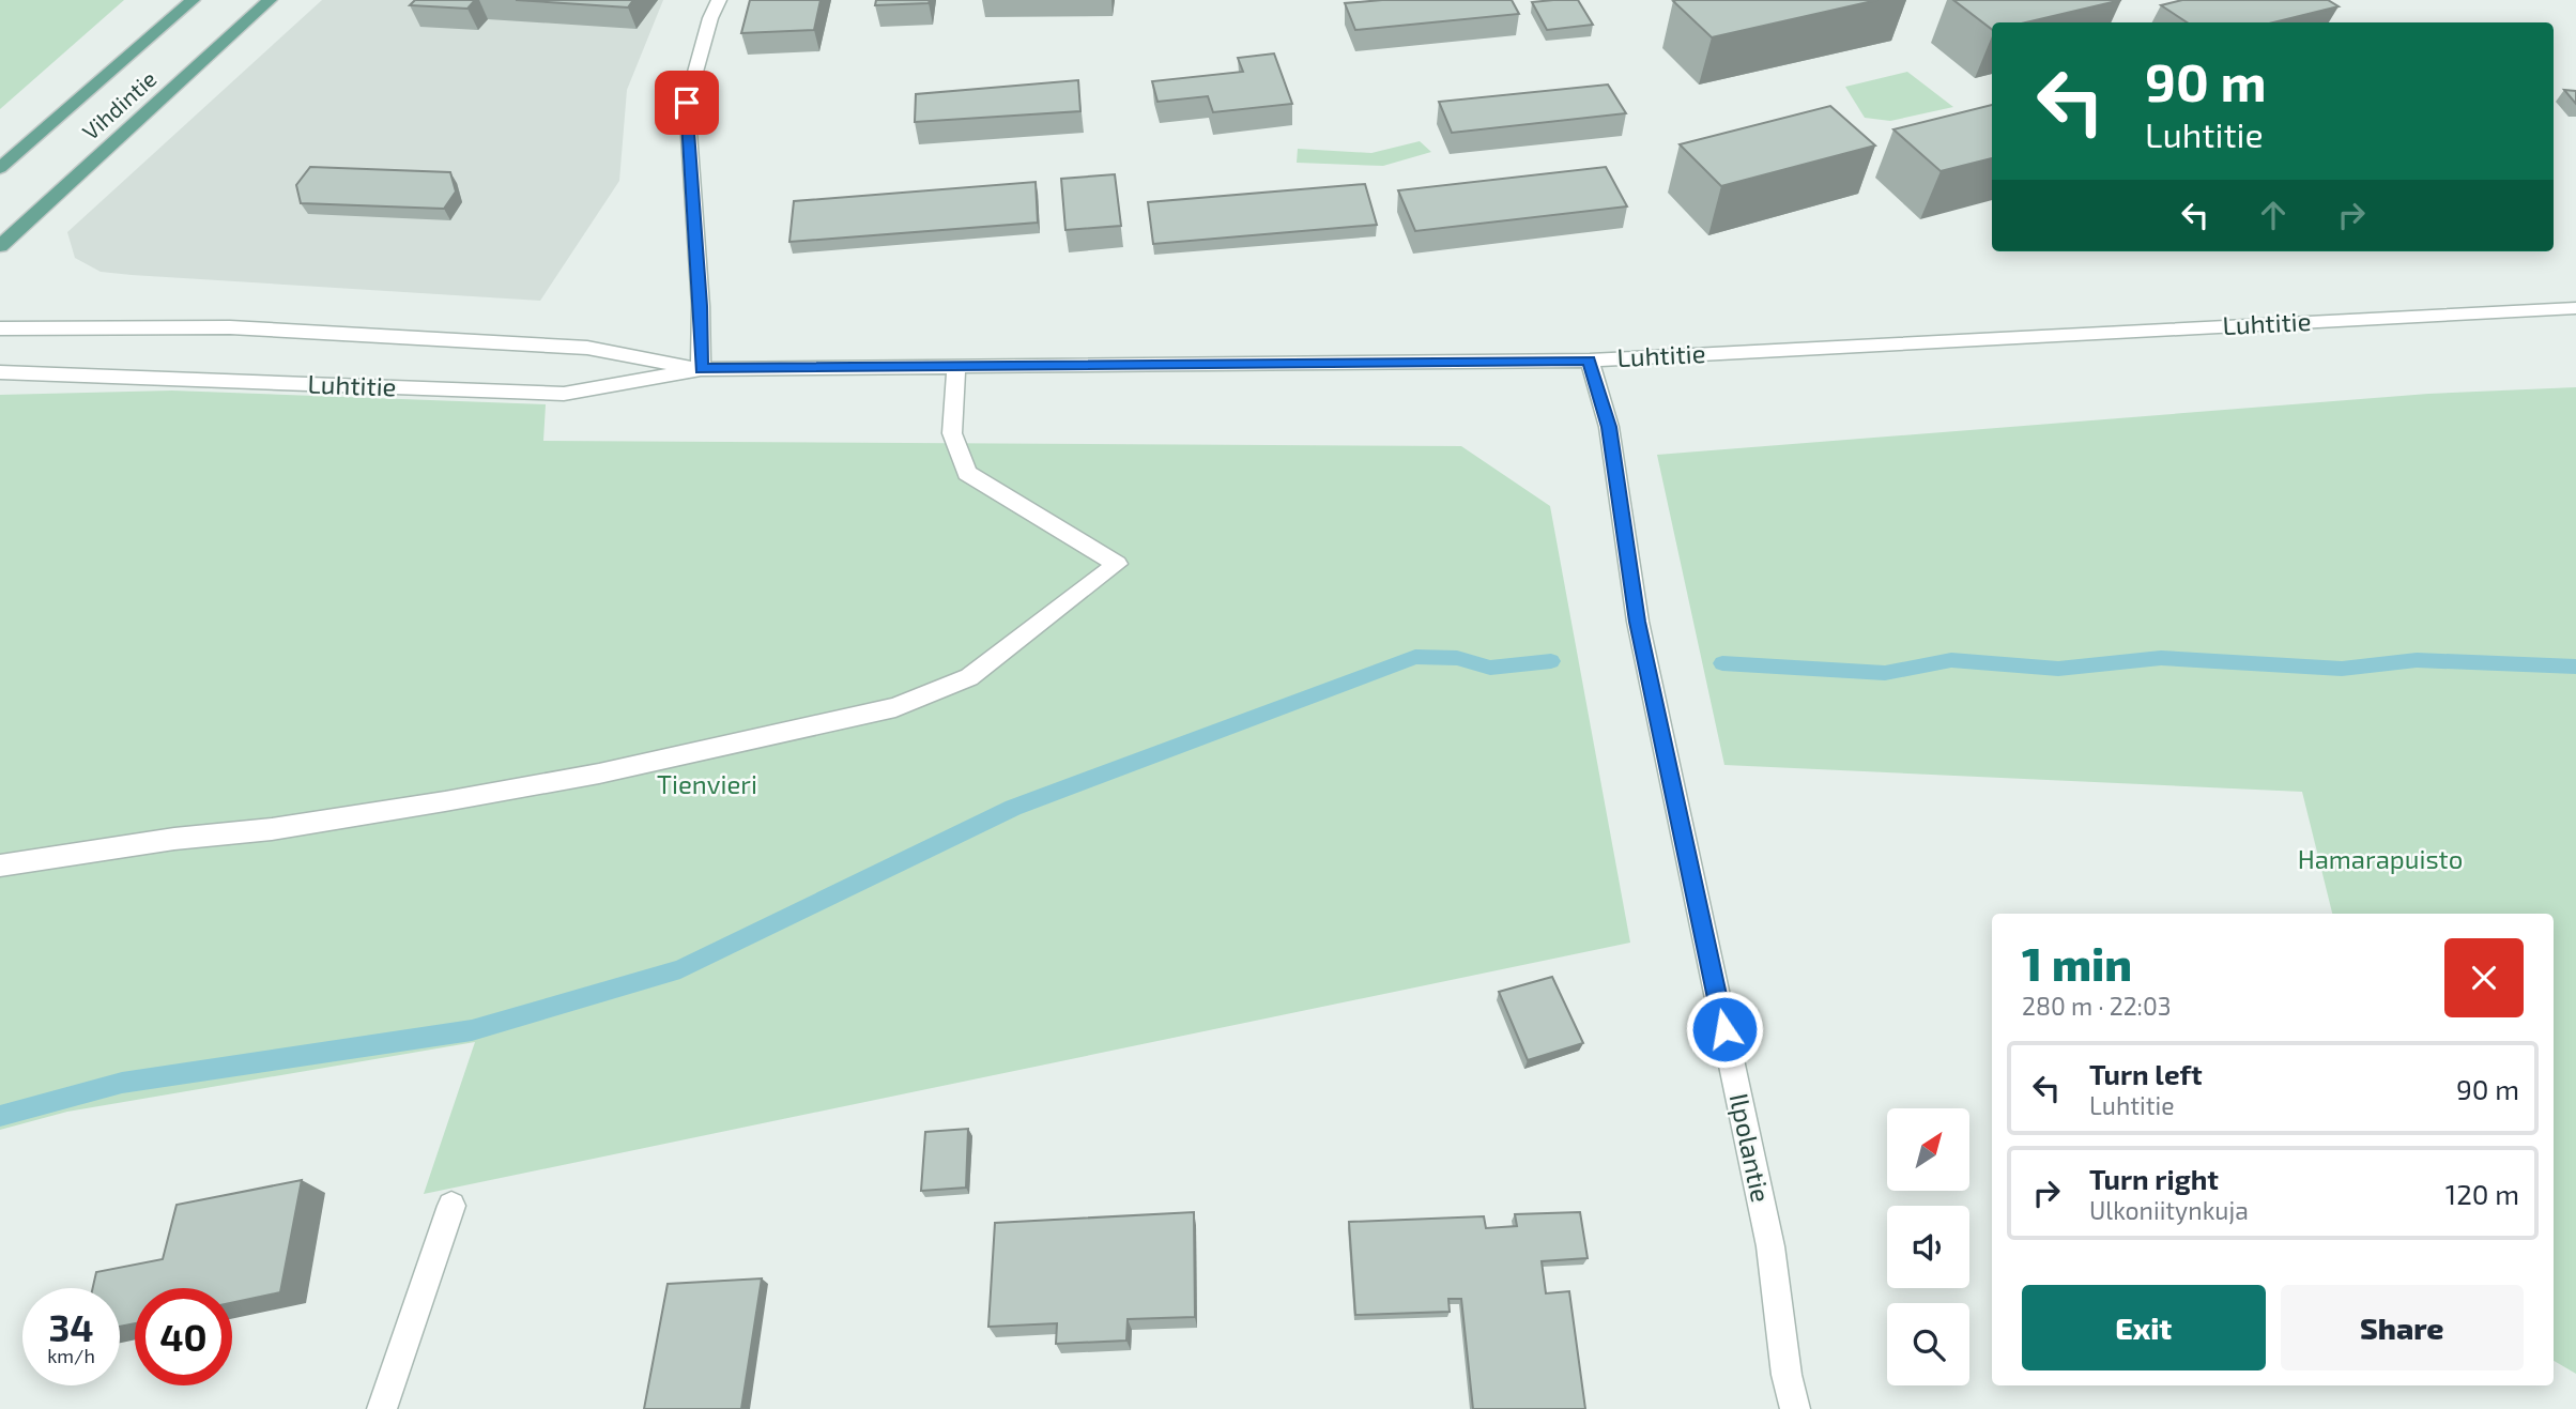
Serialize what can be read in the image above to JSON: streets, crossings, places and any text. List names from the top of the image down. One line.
{"streets":{"main road":["Vihdintie"],"street":["Luhtitie","Ilpolantie"]},"crossings":[["Luhtitie","Ilpolantie"]],"parks":["Tienvieri","Hamarapuisto"],"north":"top right","page":{"turn":["90 m","Luhtitie"],"heading":["1 min","280 m · 22:03"],"list":[{"name":"Turn left","note":"Luhtitie","value":"90 m"},{"name":"Turn right","note":"Ulkoniitynkuja","value":"120 m"}],"buttons":["Exit","Share"],"speed":"34 km/h","limit":"40"}}
